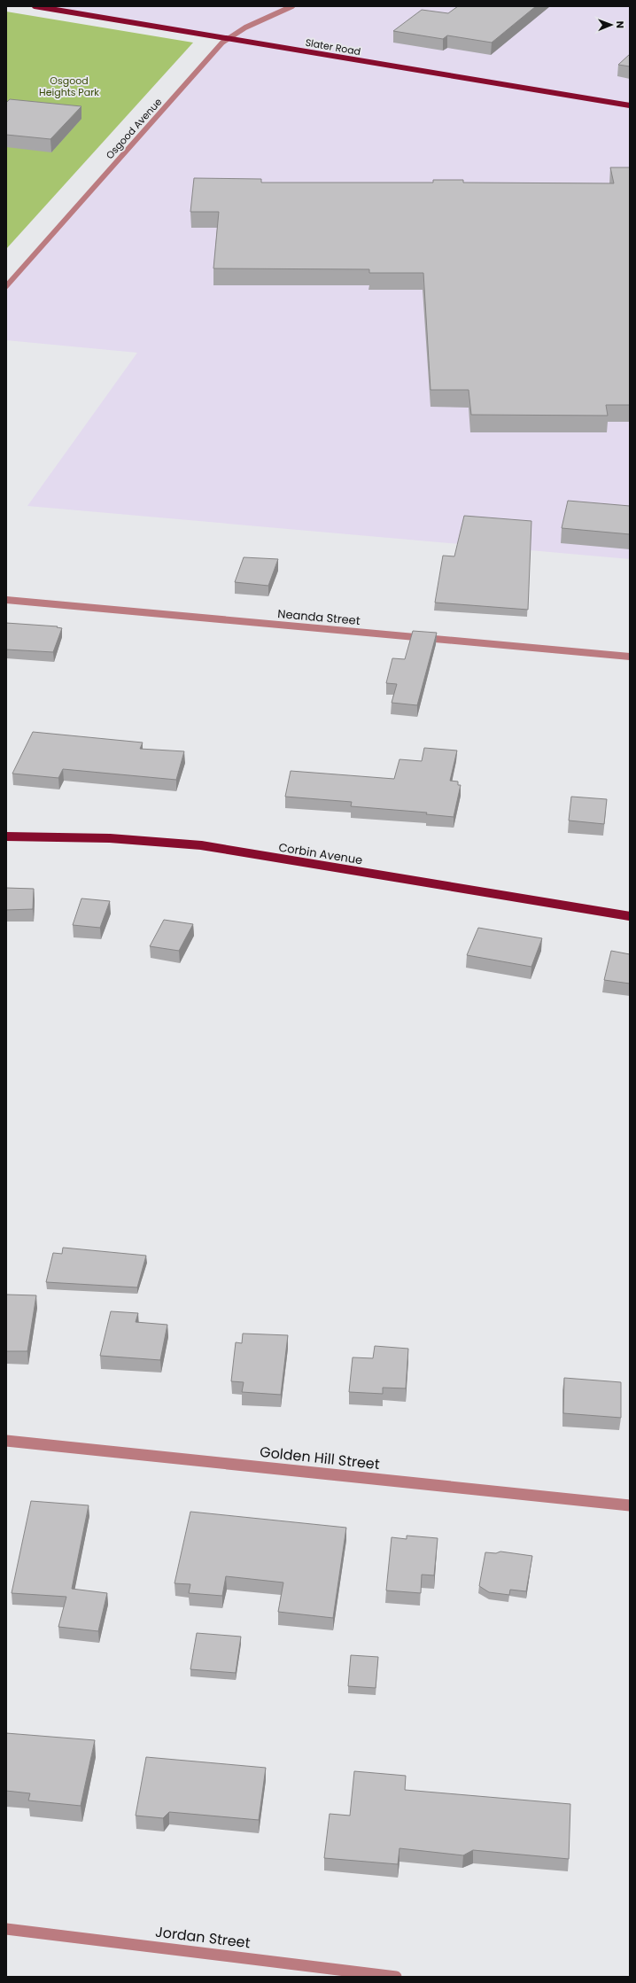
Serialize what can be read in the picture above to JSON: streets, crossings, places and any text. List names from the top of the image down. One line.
{"streets":{"main road":["Slater Road","Corbin Avenue"],"street":["Osgood Avenue","Neanda Street","Golden Hill Street","Jordan Street"]},"crossings":[["Slater Road","Osgood Avenue"]],"parks":["Osgood Heights Park"],"north":"right"}
